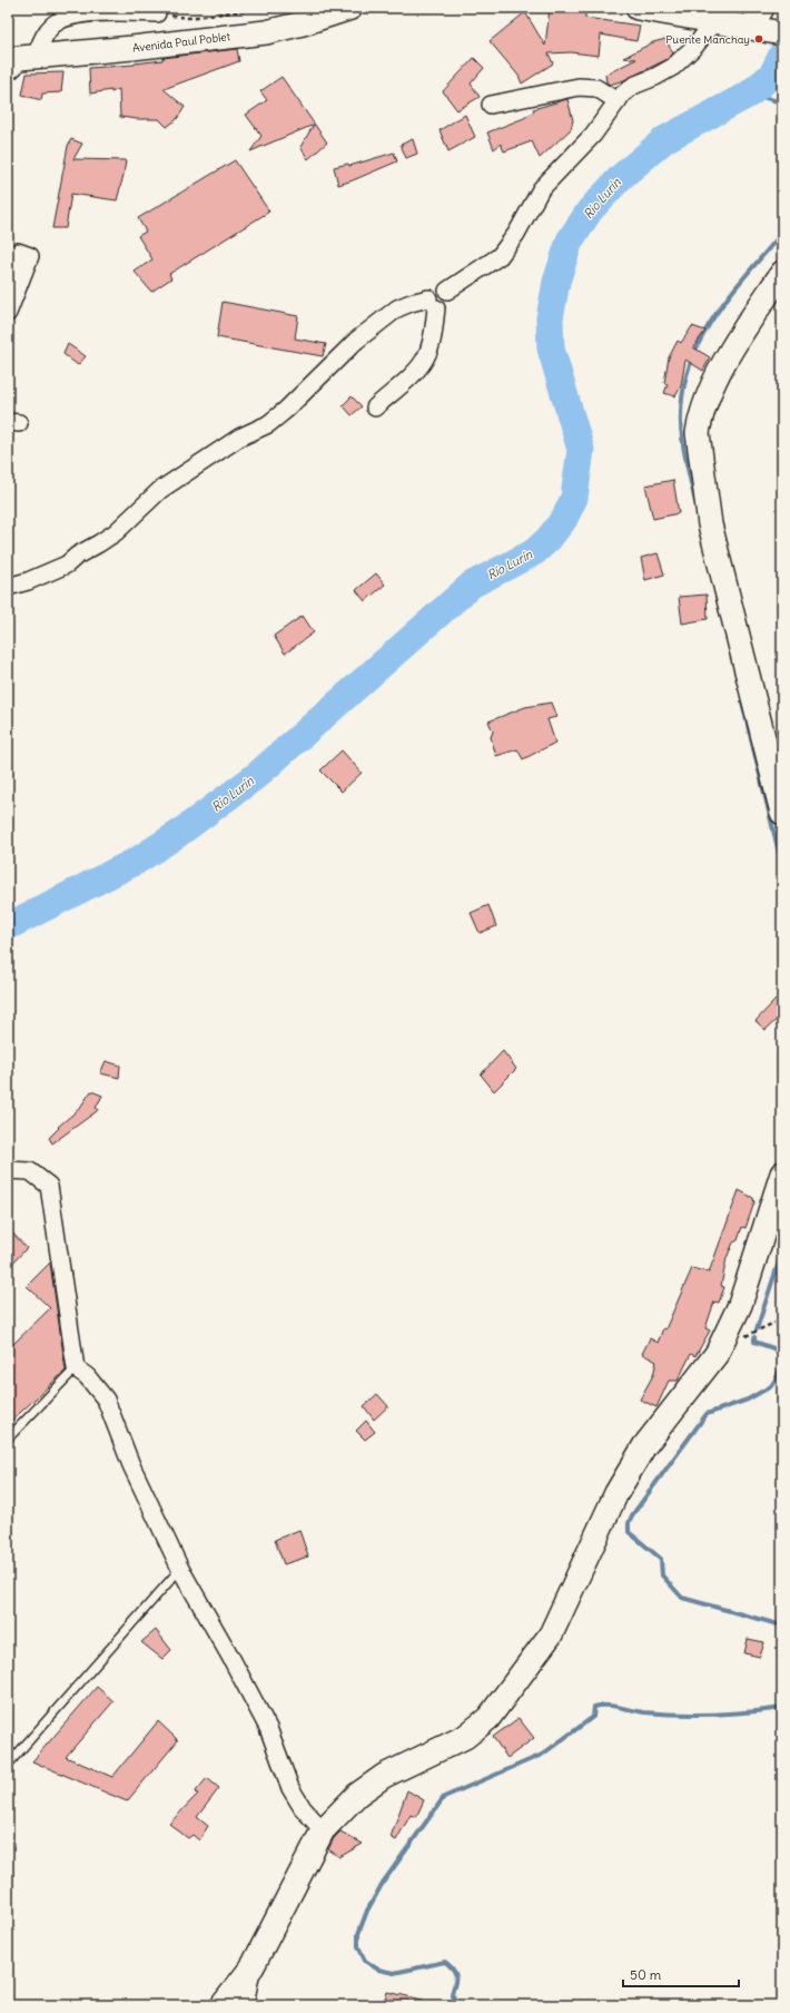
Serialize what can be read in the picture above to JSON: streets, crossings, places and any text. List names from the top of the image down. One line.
{"streets":{"street":["Avenida Paul Poblet"]},"water":["Río Lurín"],"places":["Puente Manchay"],"scale_bar":"50 m"}
